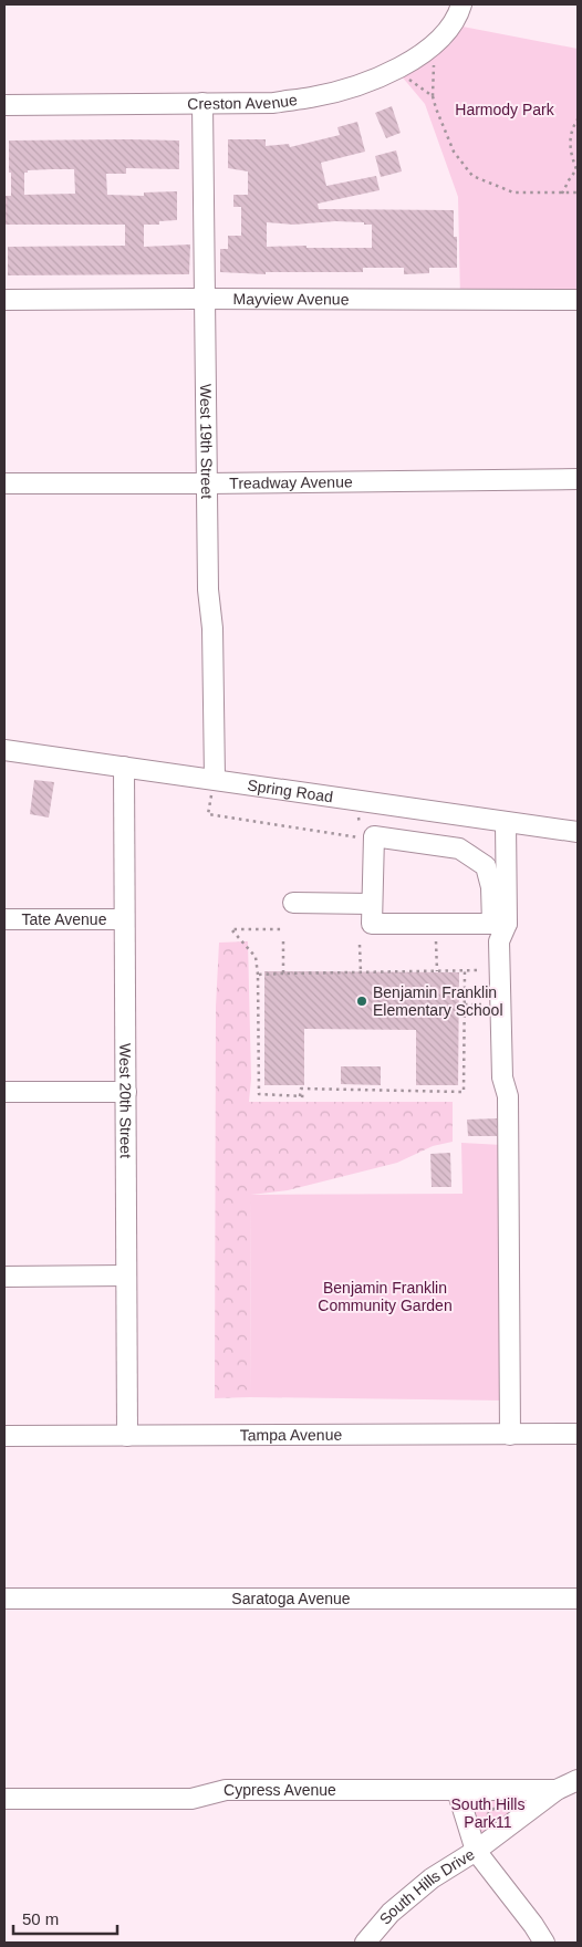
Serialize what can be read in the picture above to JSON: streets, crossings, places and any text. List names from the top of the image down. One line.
{"streets":{"street":["Creston Avenue","Mayview Avenue","West 19th Street","Treadway Avenue","Spring Road","Tate Avenue","West 20th Street","Tampa Avenue","Saratoga Avenue","Cypress Avenue","South Hills Drive"]},"crossings":[["Creston Avenue","West 19th Street"],["Mayview Avenue","West 19th Street"],["West 19th Street","Treadway Avenue"],["West 19th Street","Spring Road"],["Spring Road","West 20th Street"],["Tate Avenue","West 20th Street"],["West 20th Street","Tampa Avenue"],["Cypress Avenue","South Hills Drive"]],"parks":["Harmody Park","Benjamin Franklin Community Garden","South Hills Park11"],"places":["Benjamin Franklin Elementary School"],"scale_bar":"50 m"}
